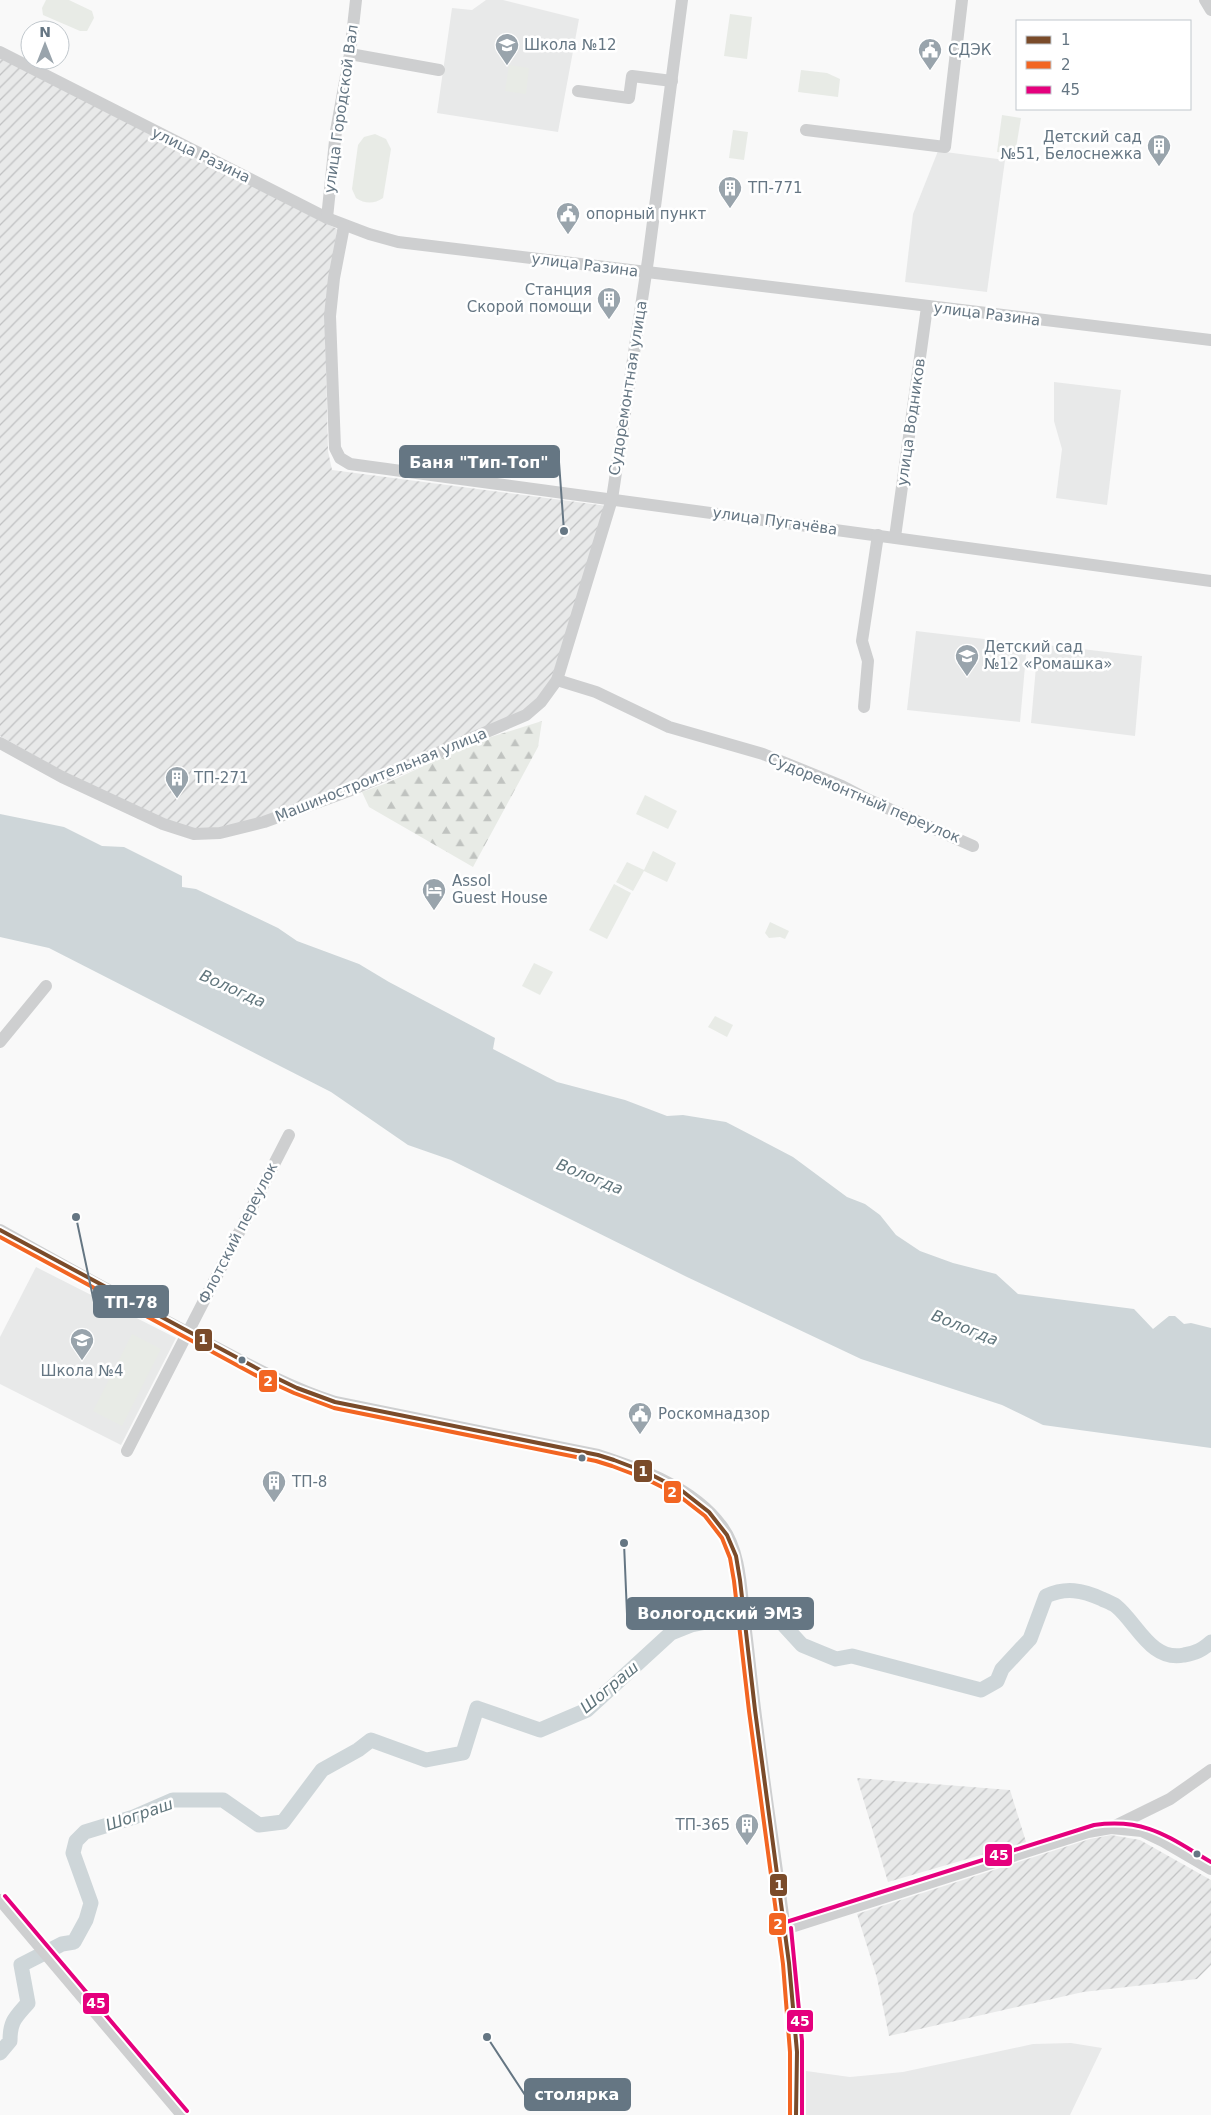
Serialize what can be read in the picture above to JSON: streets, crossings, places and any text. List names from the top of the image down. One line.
{"streets":{"street":["улица Городской Вал","улица Разина","Судоремонтная улица","улица Водников","улица Пугачёва","Машиностроительная улица","Судоремонтный переулок","Флотский переулок"]},"crossings":[["улица Городской Вал","улица Разина"],["улица Разина","Судоремонтная улица"],["улица Разина","улица Водников"],["улица Разина","улица Пугачёва"],["Судоремонтная улица","улица Пугачёва"],["Судоремонтная улица","Машиностроительная улица"],["Судоремонтная улица","Судоремонтный переулок"],["улица Водников","улица Пугачёва"],["Машиностроительная улица","Судоремонтный переулок"]],"water":["Вологда","Шограш"],"places":{"school or university":["Школа №12","Детский сад №12 «Ромашка»","Школа №4"],"public building":["СДЭК","опорный пункт","Роскомнадзор"],"building":["Детский сад №51, Белоснежка","ТП-771","Станция Скорой помощи","ТП-271","ТП-8","ТП-365"],"other":["Баня \"Тип-Топ\"","ТП-78","Вологодский ЭМЗ","столярка"],"hotel":["Assol Guest House"]},"lines":["transit line 1","transit line 2","transit line 45"],"legend":["1","2","45"],"north":"top"}
